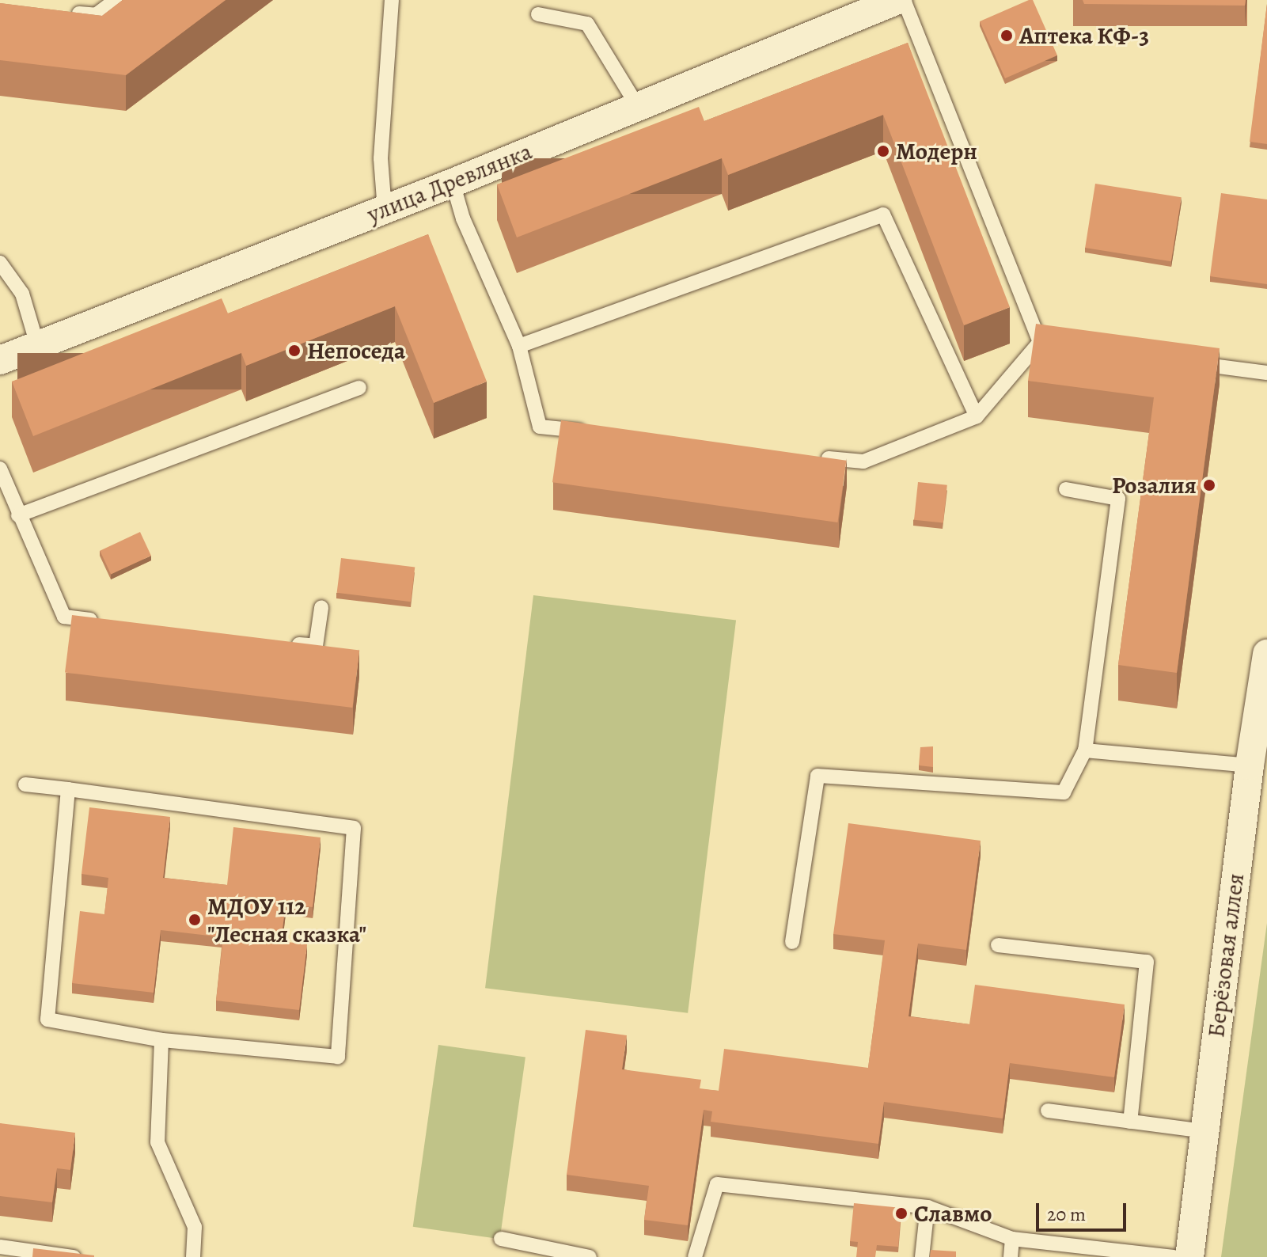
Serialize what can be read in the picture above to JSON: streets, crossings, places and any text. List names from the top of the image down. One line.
{"streets":{"street":["улица Древлянка","Берёзовая аллея"]},"places":["Аптека КФ-3","Модерн","Непоседа","Розалия","МДОУ 112 \"Лесная сказка\"","Славмо"],"scale_bar":"20 m"}
